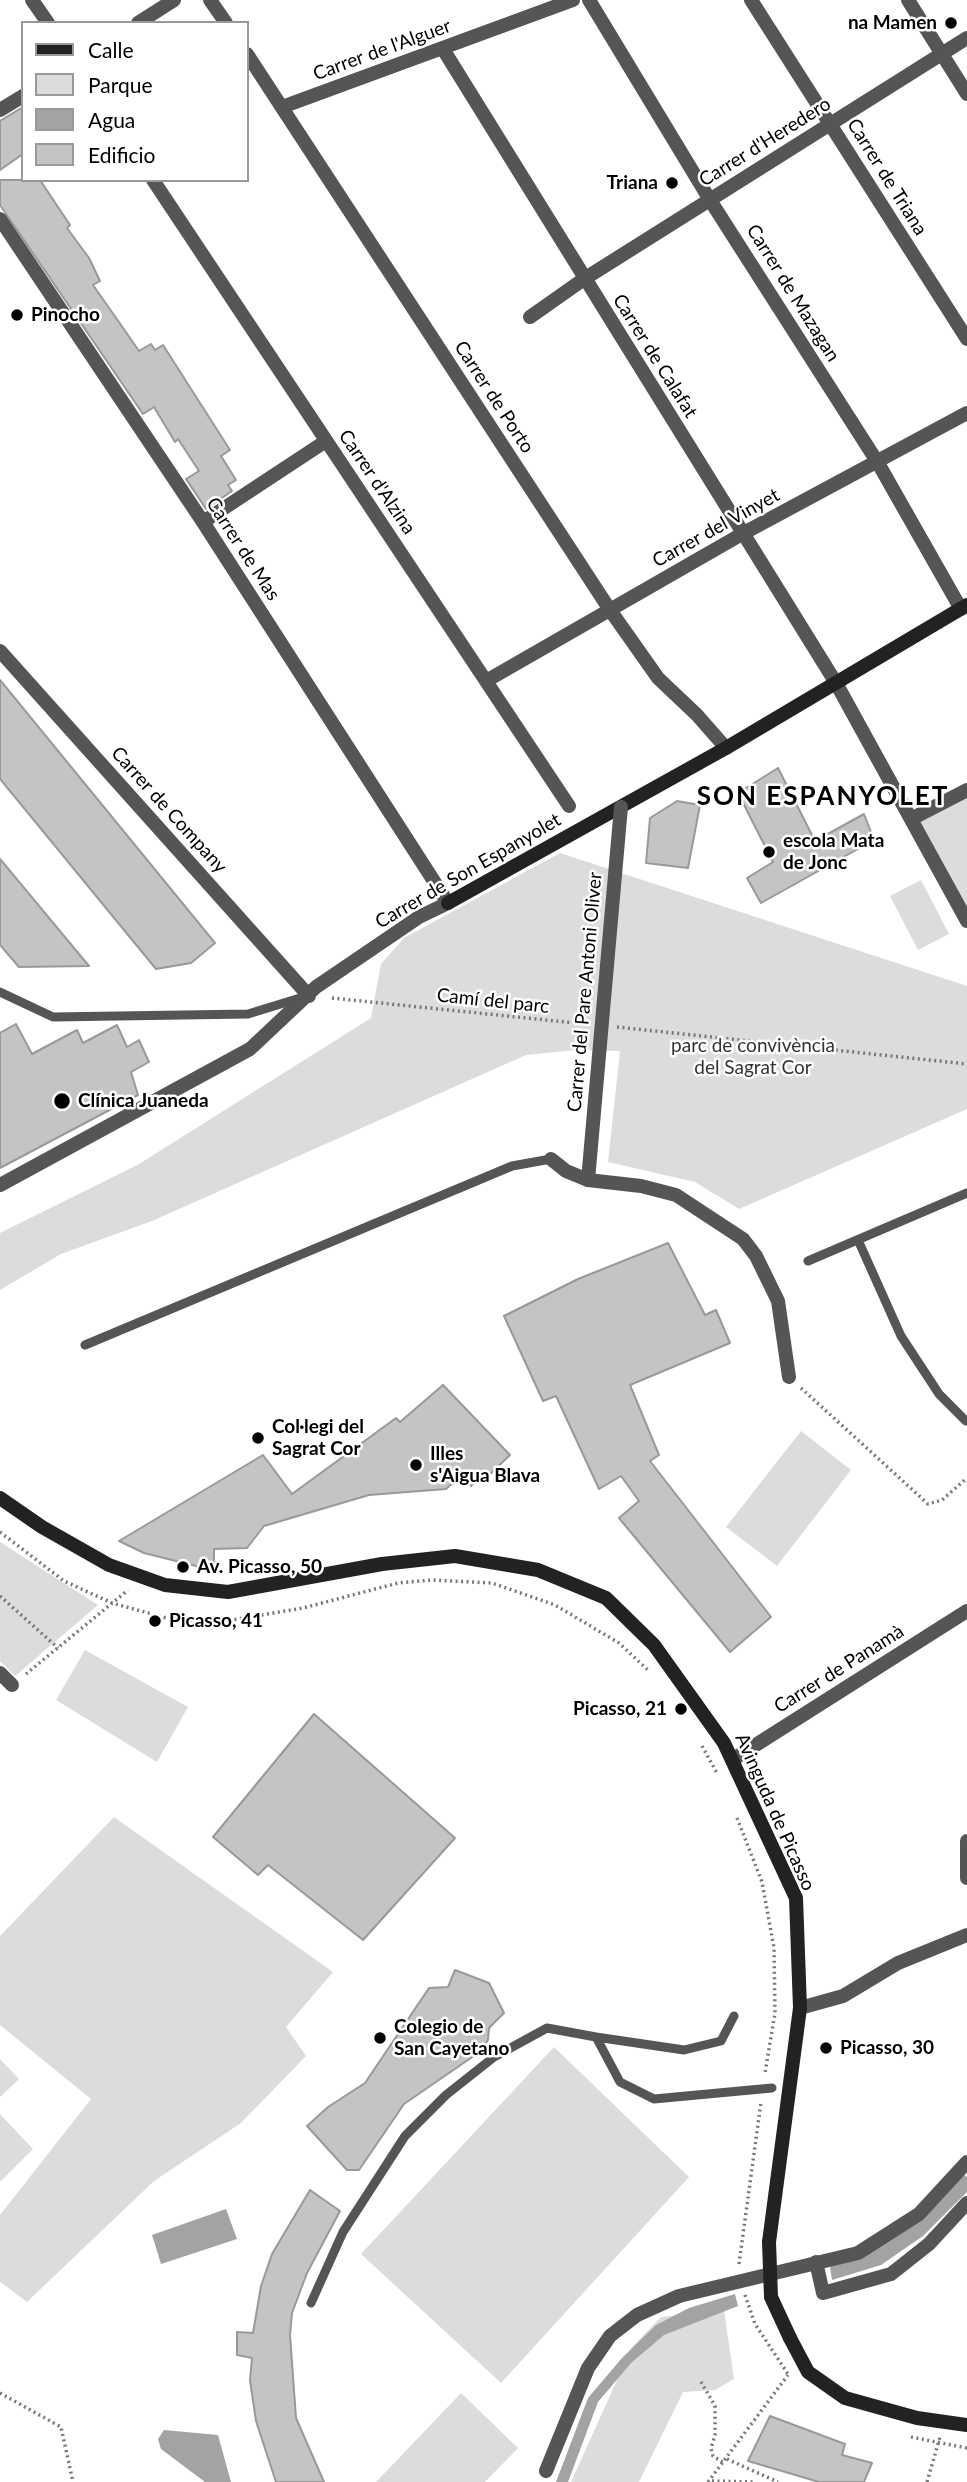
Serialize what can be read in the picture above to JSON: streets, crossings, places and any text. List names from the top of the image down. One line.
{"streets":{"street":["Carrer de l'Alguer","Carrer d'Heredero","Carrer de Triana","Carrer de Mazagan","Carrer de Calafat","Carrer de Porto","Carrer d'Alzina","Carrer del Vinyet","Carrer de Mas","Carrer de Company","Carrer de Son Espanyolet","Carrer del Pare Antoni Oliver","Carrer de Panamà","Avinguda de Picasso"],"path":["Camí del parc"]},"crossings":[["Carrer de l'Alguer","Carrer de Calafat"],["Carrer de l'Alguer","Carrer de Porto"],["Carrer d'Heredero","Carrer de Triana"],["Carrer d'Heredero","Carrer de Mazagan"],["Carrer d'Heredero","Carrer de Calafat"],["Carrer de Mazagan","Carrer del Vinyet"],["Carrer de Mazagan","Carrer de Son Espanyolet"],["Carrer de Calafat","Carrer del Vinyet"],["Carrer de Calafat","Carrer de Son Espanyolet"],["Carrer de Porto","Carrer del Vinyet"],["Carrer de Porto","Carrer de Son Espanyolet"],["Carrer d'Alzina","Carrer del Vinyet"],["Carrer de Mas","Carrer de Son Espanyolet"],["Carrer de Company","Carrer de Son Espanyolet"],["Carrer de Company","Camí del parc"],["Carrer de Son Espanyolet","Carrer del Pare Antoni Oliver"],["Carrer de Son Espanyolet","Camí del parc"],["Carrer de Panamà","Avinguda de Picasso"]],"districts":["SON ESPANYOLET"],"parks":["parc de convivència del Sagrat Cor"],"places":["na Mamen","Triana","Pinocho","escola Mata de Jonc","Clínica Juaneda","Col·legi del Sagrat Cor","Illes s'Aigua Blava","Av. Picasso, 50","Picasso, 41","Picasso, 21","Colegio de San Cayetano","Picasso, 30"],"legend":["Calle","Parque","Agua","Edificio"]}
